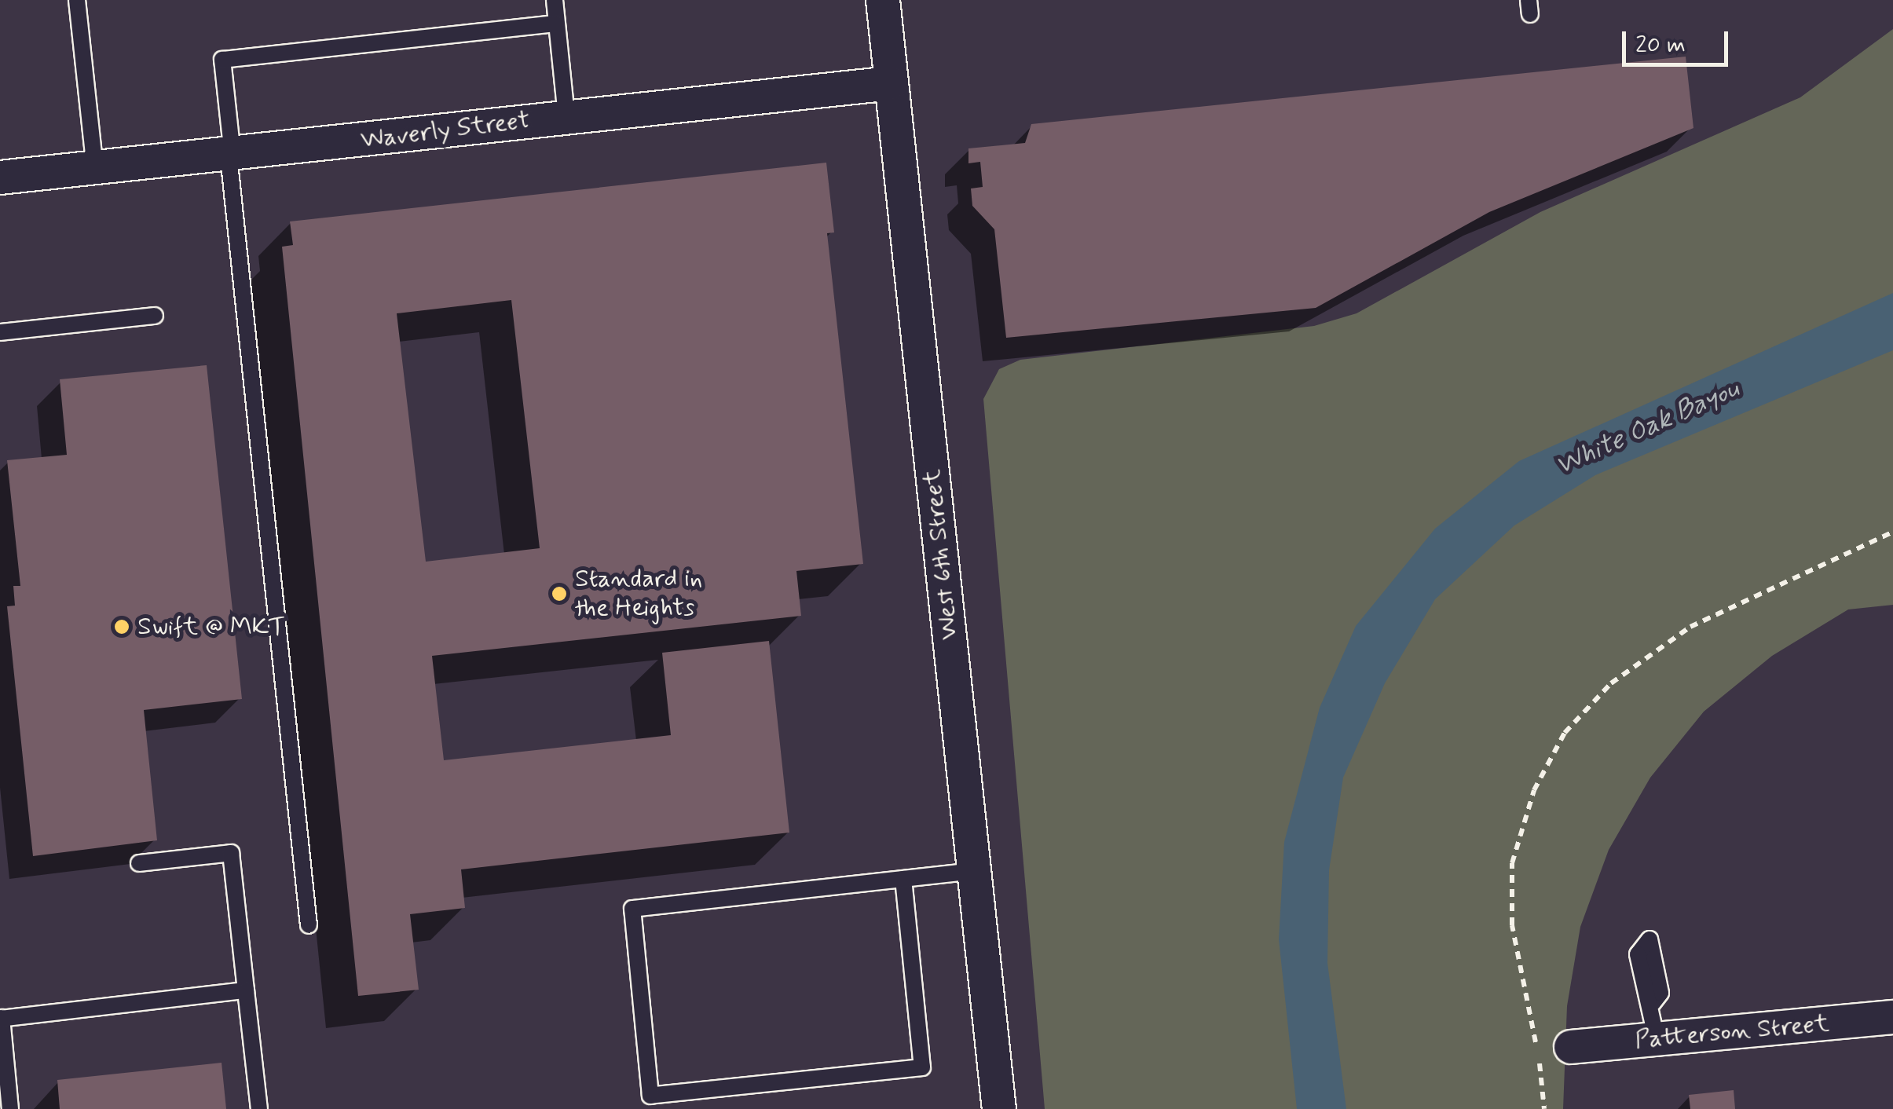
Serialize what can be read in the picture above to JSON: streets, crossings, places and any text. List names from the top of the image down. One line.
{"streets":{"street":["Waverly Street","West 6th Street","Patterson Street"]},"crossings":[["Waverly Street","West 6th Street"]],"water":["White Oak Bayou"],"places":["Standard in the Heights","Swift @ MKT"],"scale_bar":"20 m"}
